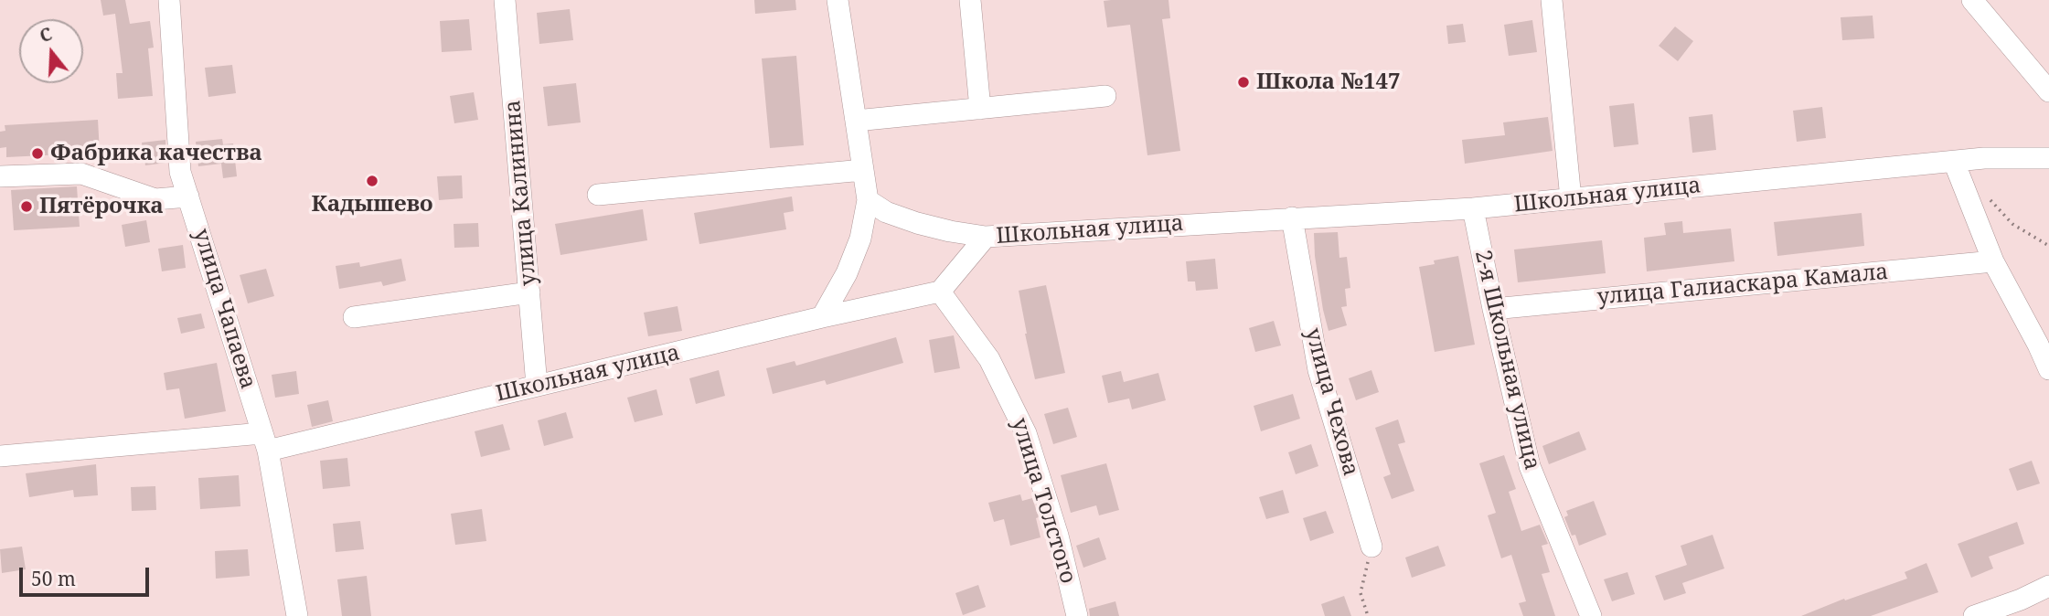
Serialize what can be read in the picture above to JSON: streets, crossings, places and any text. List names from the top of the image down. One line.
{"streets":{"street":["улица Калинина","Школьная улица","улица Галиаскара Камала","улица Чапаева","2-я Школьная улица","улица Чехова","улица Толстого"]},"crossings":[["улица Калинина","Школьная улица"],["Школьная улица","улица Чапаева"],["Школьная улица","2-я Школьная улица"],["Школьная улица","улица Чехова"],["Школьная улица","улица Толстого"],["улица Галиаскара Камала","2-я Школьная улица"]],"places":["Школа №147","Фабрика качества","Кадышево","Пятёрочка"],"scale_bar":"50 m","north":"top"}
